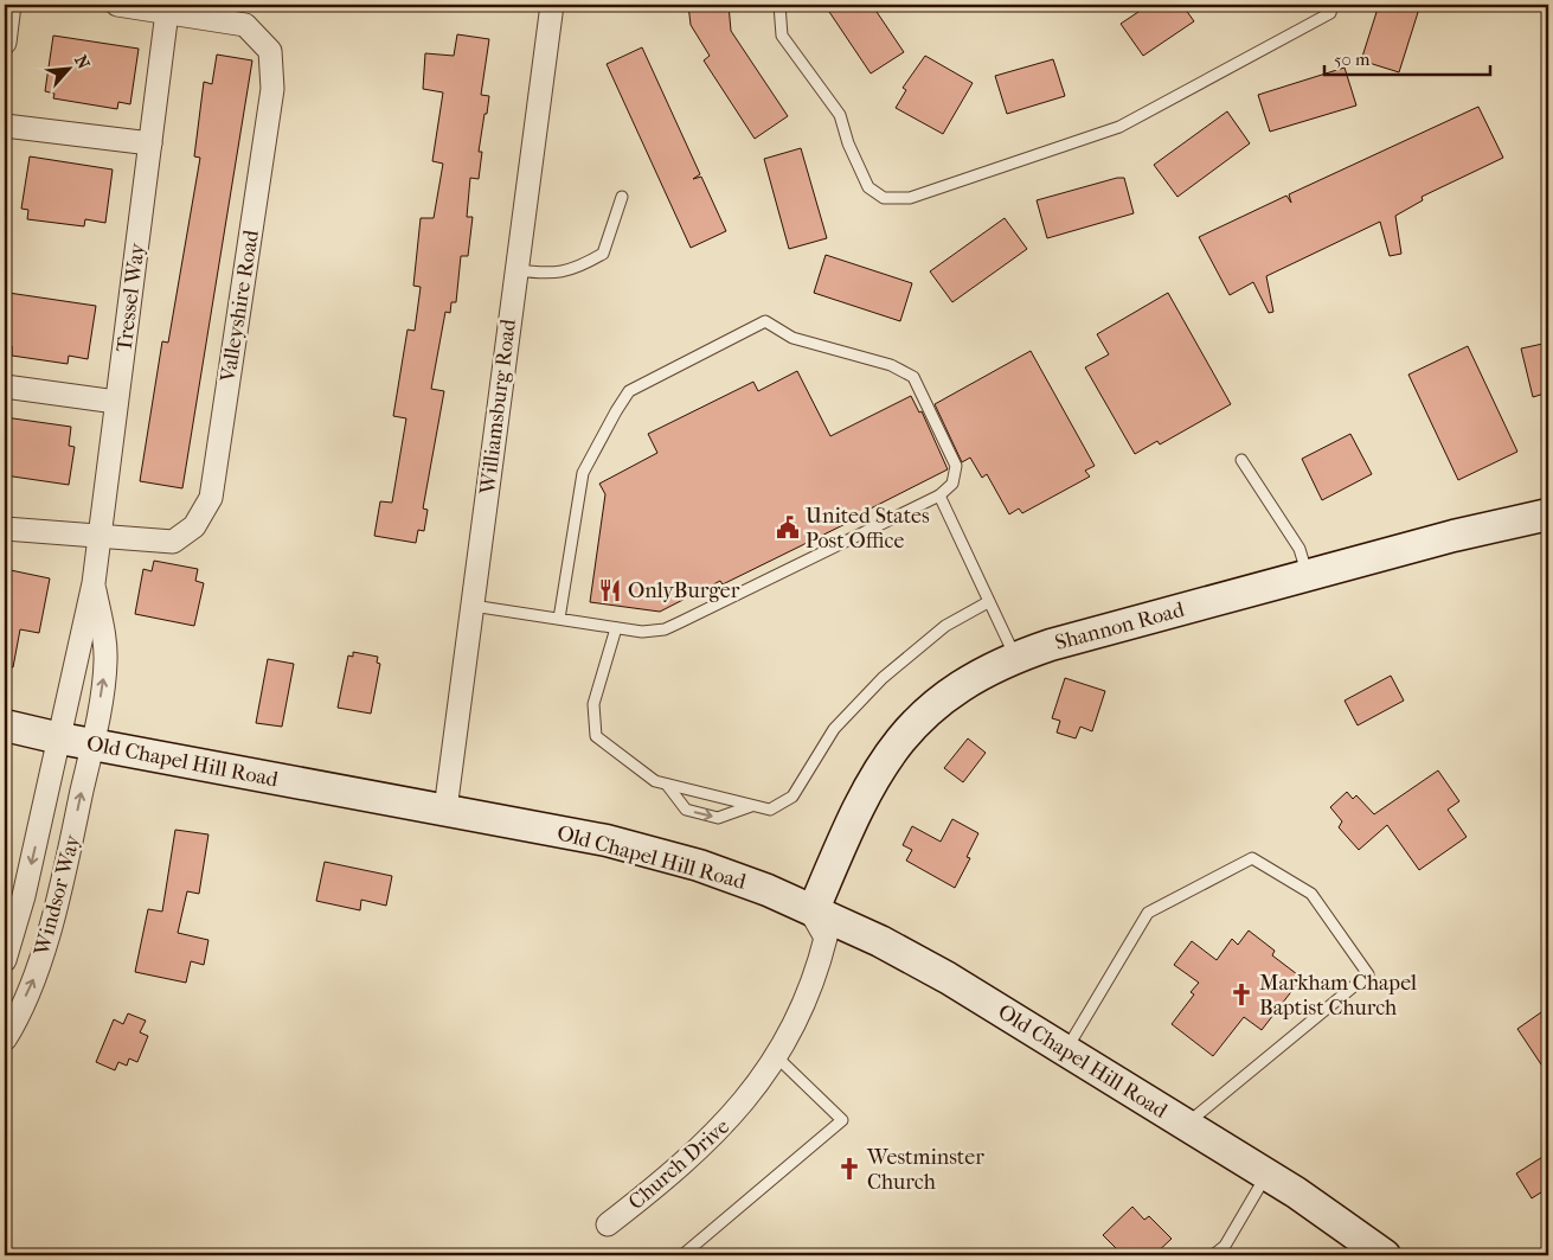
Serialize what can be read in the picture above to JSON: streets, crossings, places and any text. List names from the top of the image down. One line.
{"streets":{"street":["Tressel Way","Valleyshire Road","Williamsburg Road","Shannon Road","Old Chapel Hill Road","Windsor Way","Church Drive"]},"crossings":[["Tressel Way","Valleyshire Road"],["Tressel Way","Old Chapel Hill Road"],["Tressel Way","Windsor Way"],["Williamsburg Road","Old Chapel Hill Road"],["Shannon Road","Old Chapel Hill Road"],["Shannon Road","Church Drive"],["Old Chapel Hill Road","Windsor Way"],["Old Chapel Hill Road","Church Drive"]],"places":{"public building":["United States Post Office"],"restaurant":["OnlyBurger"],"church":["Markham Chapel Baptist Church","Westminster Church"]},"scale_bar":"50 m","north":"top right"}
